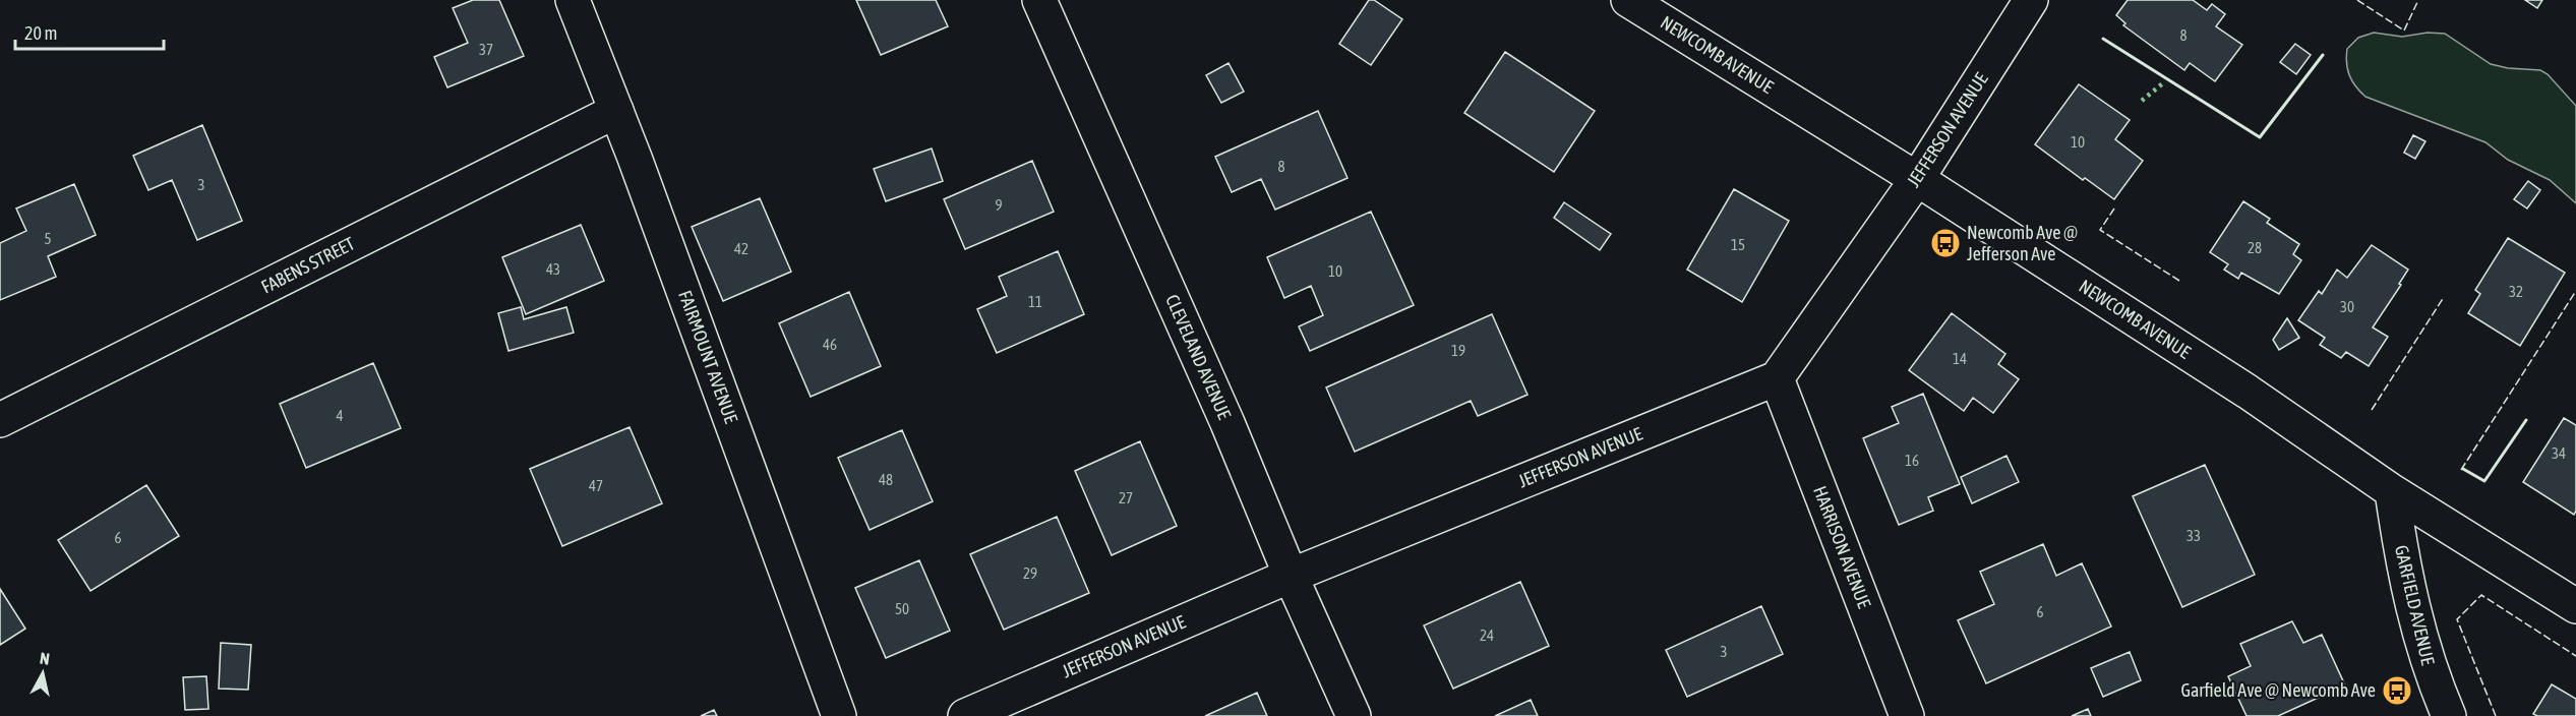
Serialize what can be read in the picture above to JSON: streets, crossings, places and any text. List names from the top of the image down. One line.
{"streets":{"street":["NEWCOMB AVENUE","JEFFERSON AVENUE","FABENS STREET","FAIRMOUNT AVENUE","CLEVELAND AVENUE","HARRISON AVENUE","GARFIELD AVENUE"]},"crossings":[["NEWCOMB AVENUE","JEFFERSON AVENUE"],["NEWCOMB AVENUE","GARFIELD AVENUE"],["JEFFERSON AVENUE","CLEVELAND AVENUE"],["JEFFERSON AVENUE","HARRISON AVENUE"],["FABENS STREET","FAIRMOUNT AVENUE"]],"places":{"bus stop":["Newcomb Ave @ Jefferson Ave","Garfield Ave @ Newcomb Ave"]},"house_numbers":["8","37","10","8","3","9","5","15","28","42","43","10","32","11","30","46","19","14","4","34","16","48","47","27","33","6","29","50","6","24","3"],"scale_bar":"20 m","north":"top"}
